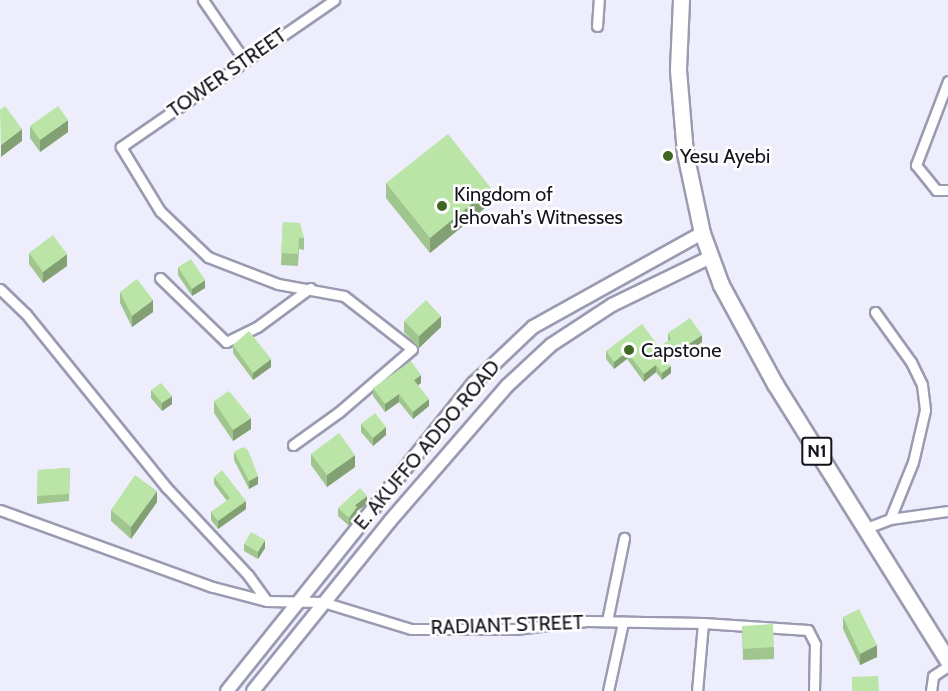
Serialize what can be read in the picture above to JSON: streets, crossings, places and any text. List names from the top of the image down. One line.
{"streets":{"highway":["N1"],"main road":["E. AKUFFO ADDO ROAD"],"street":["TOWER STREET","RADIANT STREET"]},"crossings":[["E. AKUFFO ADDO ROAD","N1"],["E. AKUFFO ADDO ROAD","RADIANT STREET"]],"places":["Yesu Ayebi","Kingdom of Jehovah's Witnesses","Capstone"]}
